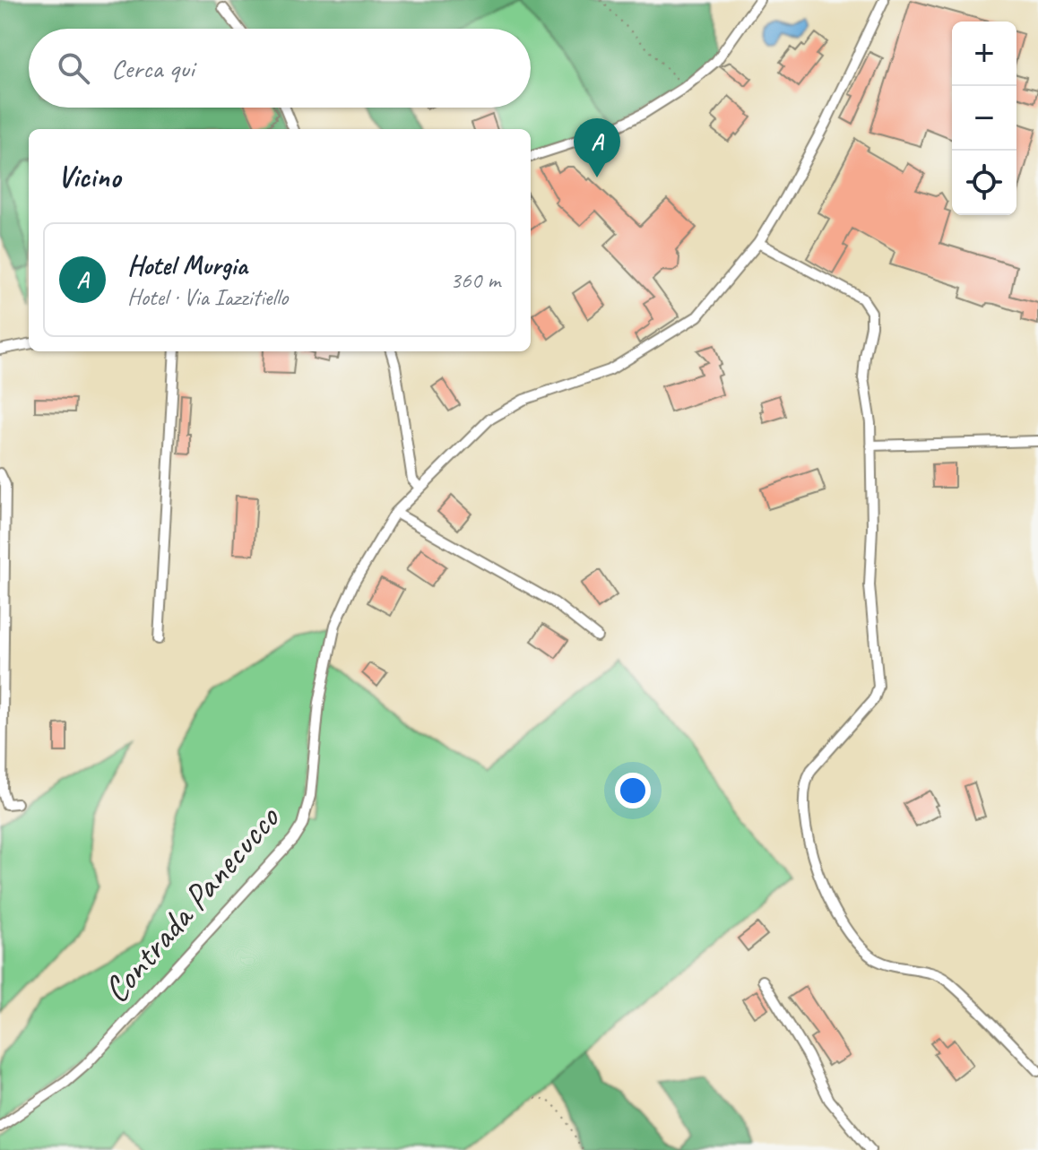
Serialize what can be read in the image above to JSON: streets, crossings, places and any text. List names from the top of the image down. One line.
{"streets":{"street":["Contrada Panecucco"]},"page":{"map_buttons":["+","−"],"search":"Cerca qui","pins":"A","heading":"Vicino","list":[{"mark":"A","name":"Hotel Murgia","note":"Hotel · Via Iazzitiello","value":"360 m"}]}}
